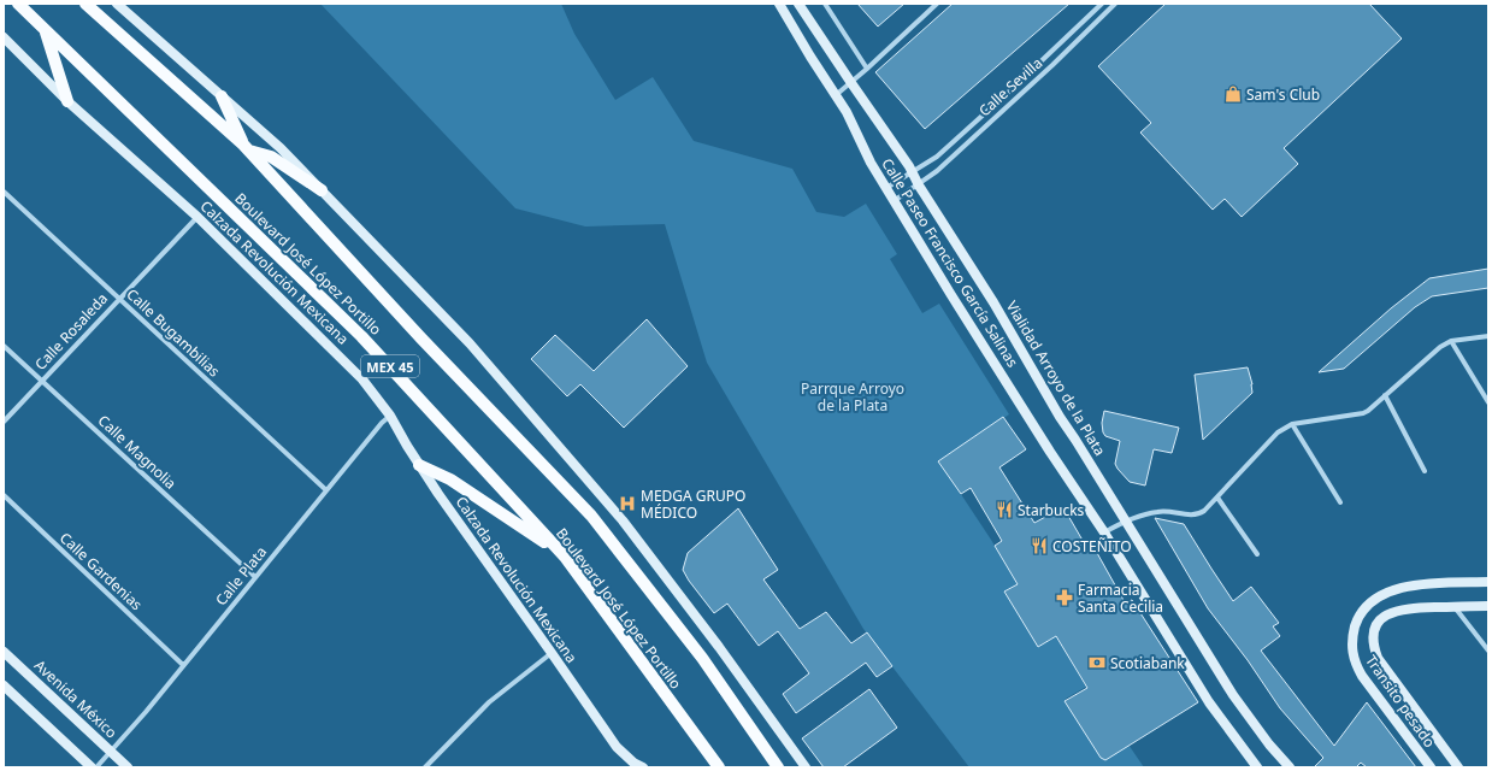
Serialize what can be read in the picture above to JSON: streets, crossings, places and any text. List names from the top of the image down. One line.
{"streets":{"main road":["Calle Paseo Francisco García Salinas","Boulevard José López Portillo","Calzada Revolución Mexicana","MEX 45","Vialidad Arroyo de la Plata","Avenida México","Transito pesado"],"street":["Calle Sevilla","Calle Rosaleda","Calle Bugambilias","Calle Magnolia","Calle Gardenias","Calle Plata"]},"crossings":[["Calle Sevilla","Calle Paseo Francisco García Salinas"],["Calle Sevilla","Vialidad Arroyo de la Plata"],["Calzada Revolución Mexicana","Calle Rosaleda"],["Calzada Revolución Mexicana","Calle Plata"],["Calle Rosaleda","Calle Bugambilias"],["Calle Rosaleda","Calle Magnolia"],["Calle Bugambilias","Calle Plata"],["Calle Magnolia","Calle Plata"],["Calle Gardenias","Calle Plata"],["Calle Plata","Avenida México"]],"parks":["Parrque Arroyo de la Plata"],"places":{"shop":["Sam's Club"],"hospital":["MEDGA GRUPO MÉDICO"],"restaurant":["Starbucks","COSTEÑITO"],"pharmacy":["Farmacia Santa Cecilia"],"bank":["Scotiabank"]}}
